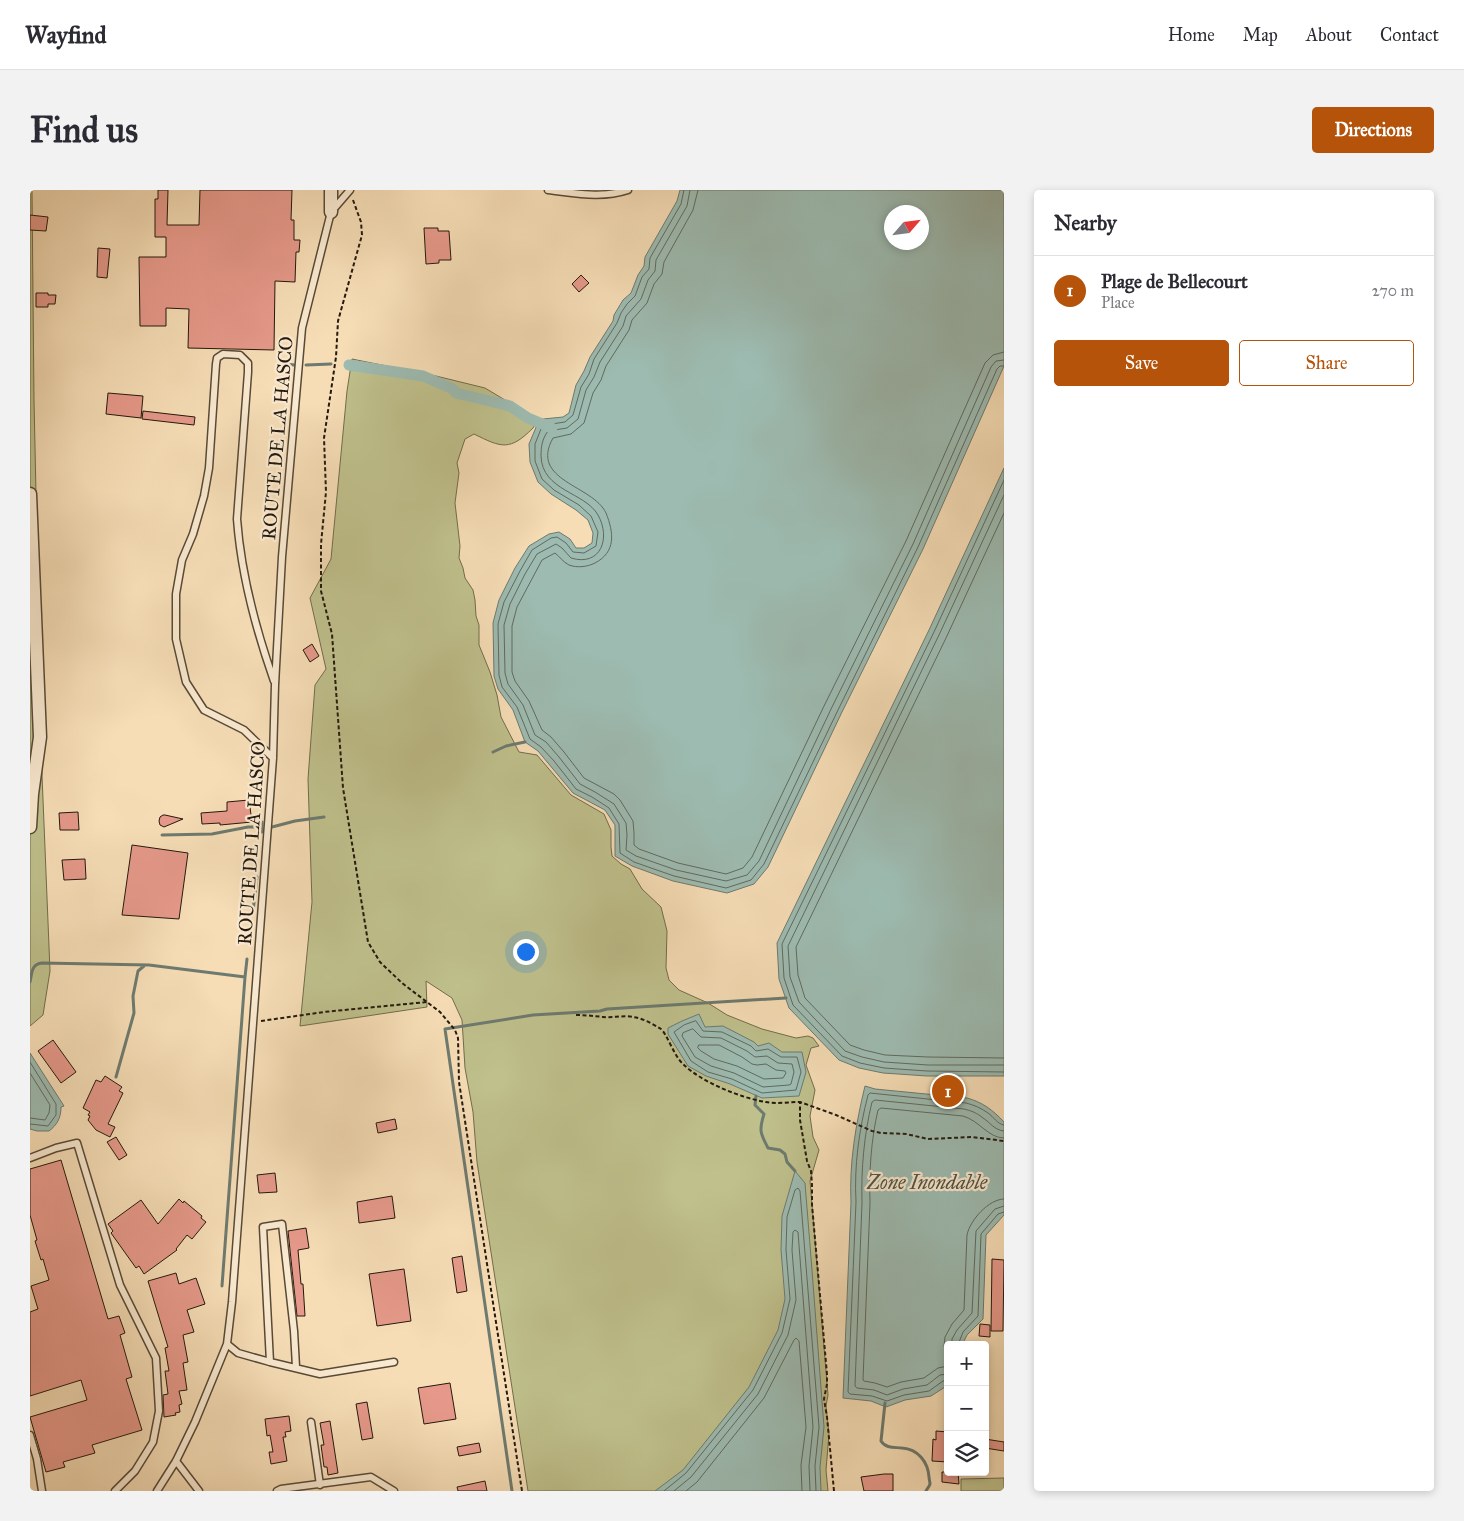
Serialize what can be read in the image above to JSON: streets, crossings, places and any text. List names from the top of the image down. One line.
{"streets":{"lane":["ROUTE DE LA HASCO"]},"water":["Zone Inondable"],"north":"top right","page":{"header":"Wayfind","nav":["Home","Map","About","Contact"],"buttons":["Directions",["Save","Share"]],"title":"Find us","heading":"Nearby","list":[{"mark":"1","name":"Plage de Bellecourt","note":"Place","value":"270 m"}],"pins":"1","map_buttons":["+","−"]}}
